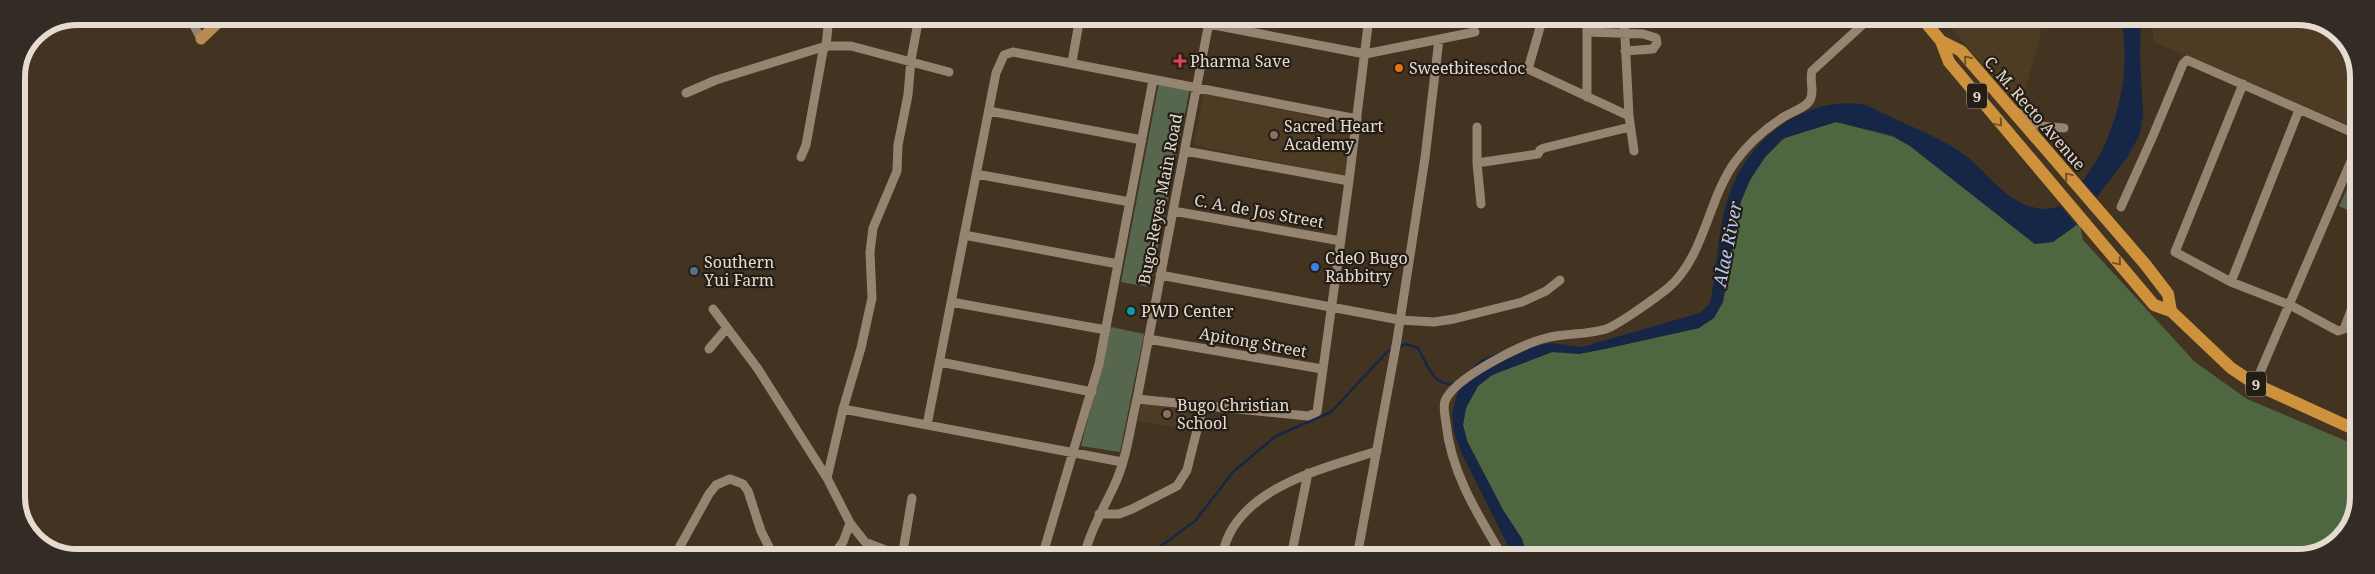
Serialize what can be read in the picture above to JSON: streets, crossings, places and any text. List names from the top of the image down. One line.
{"streets":{"highway":["9","C. M. Recto Avenue"],"street":["Bugo-Reyes Main Road","C. A. de Jos Street","Apitong Street"]},"crossings":[["9","C. M. Recto Avenue"],["Bugo-Reyes Main Road","C. A. de Jos Street"],["Bugo-Reyes Main Road","Apitong Street"]],"water":["Alae River"],"places":{"health":["Pharma Save"],"other":["Sweetbitescdoc","Sacred Heart Academy","CdeO Bugo Rabbitry","Southern Yui Farm","PWD Center","Bugo Christian School"]}}
